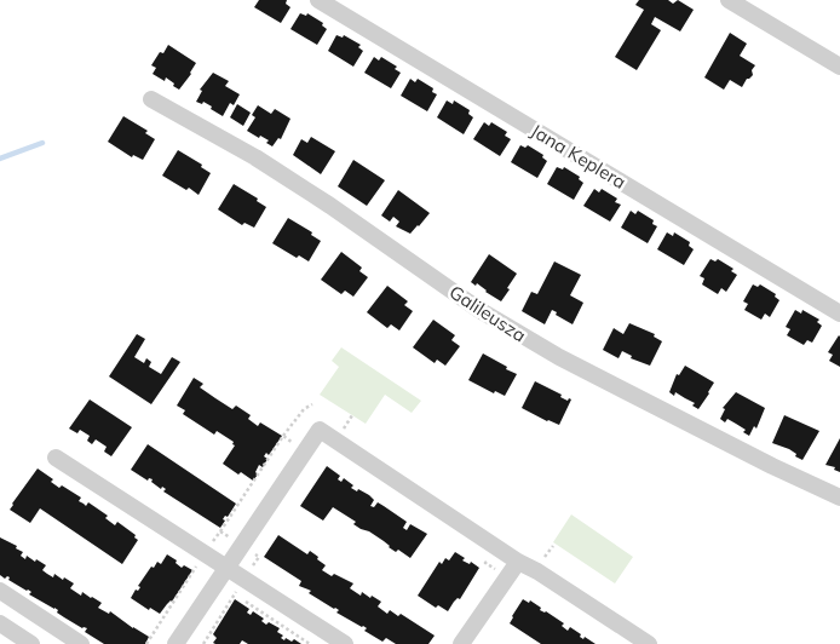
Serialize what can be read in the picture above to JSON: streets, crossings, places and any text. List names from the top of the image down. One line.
{"streets":{"street":["Jana Keplera","Galileusza"]}}
